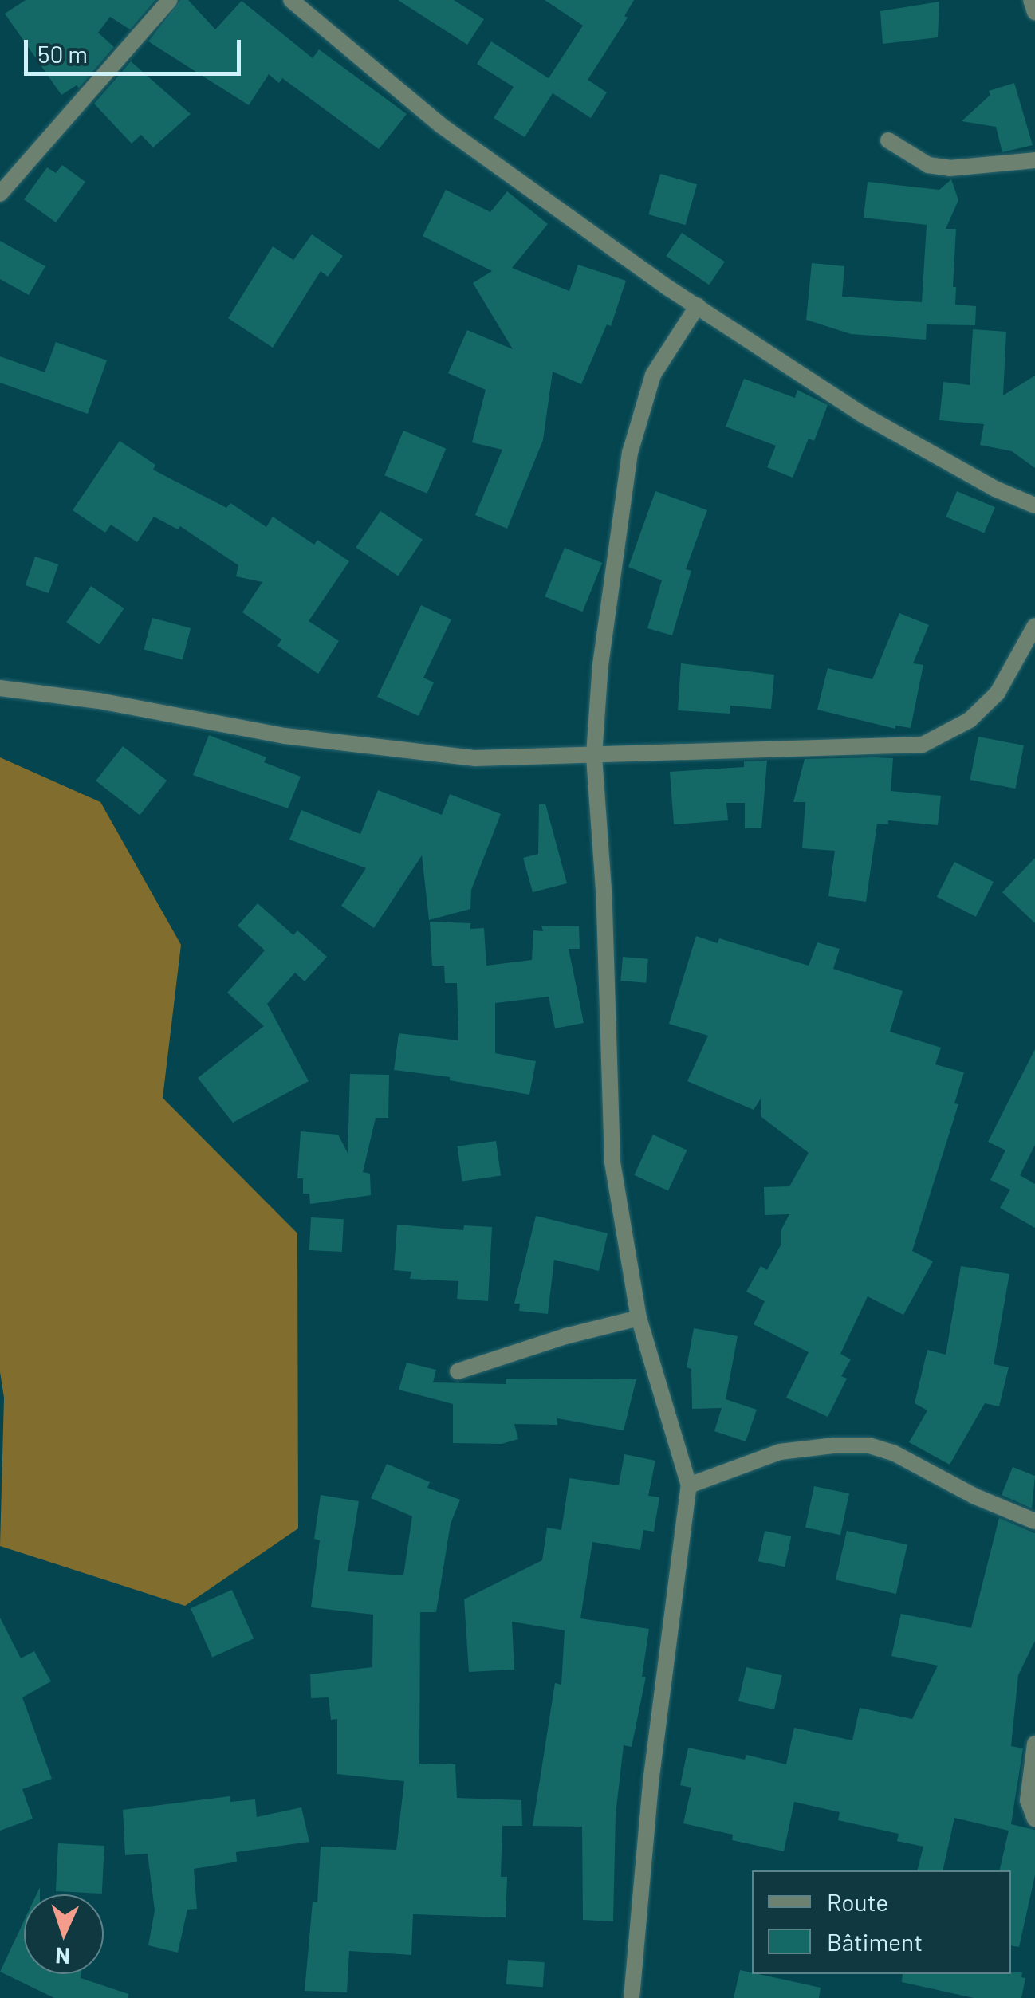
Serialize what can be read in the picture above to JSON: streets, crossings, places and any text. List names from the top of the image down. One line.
{"legend":["Route","Bâtiment"],"scale_bar":"50 m","north":"bottom"}
